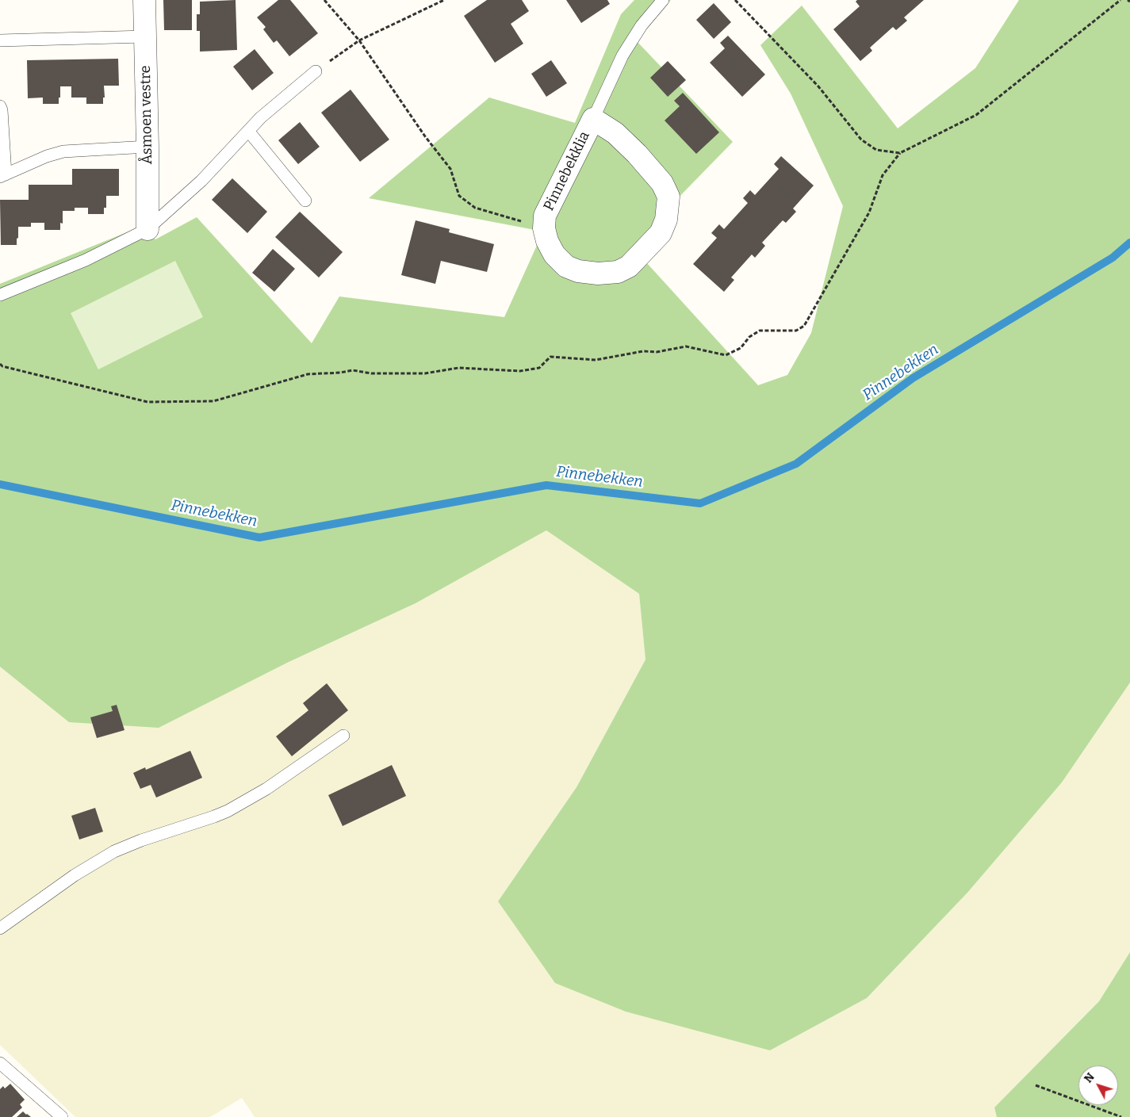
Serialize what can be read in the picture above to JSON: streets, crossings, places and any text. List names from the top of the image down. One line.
{"streets":{"street":["Åsmoen vestre","Pinnebekklia"]},"water":["Pinnebekken"],"north":"top left"}
